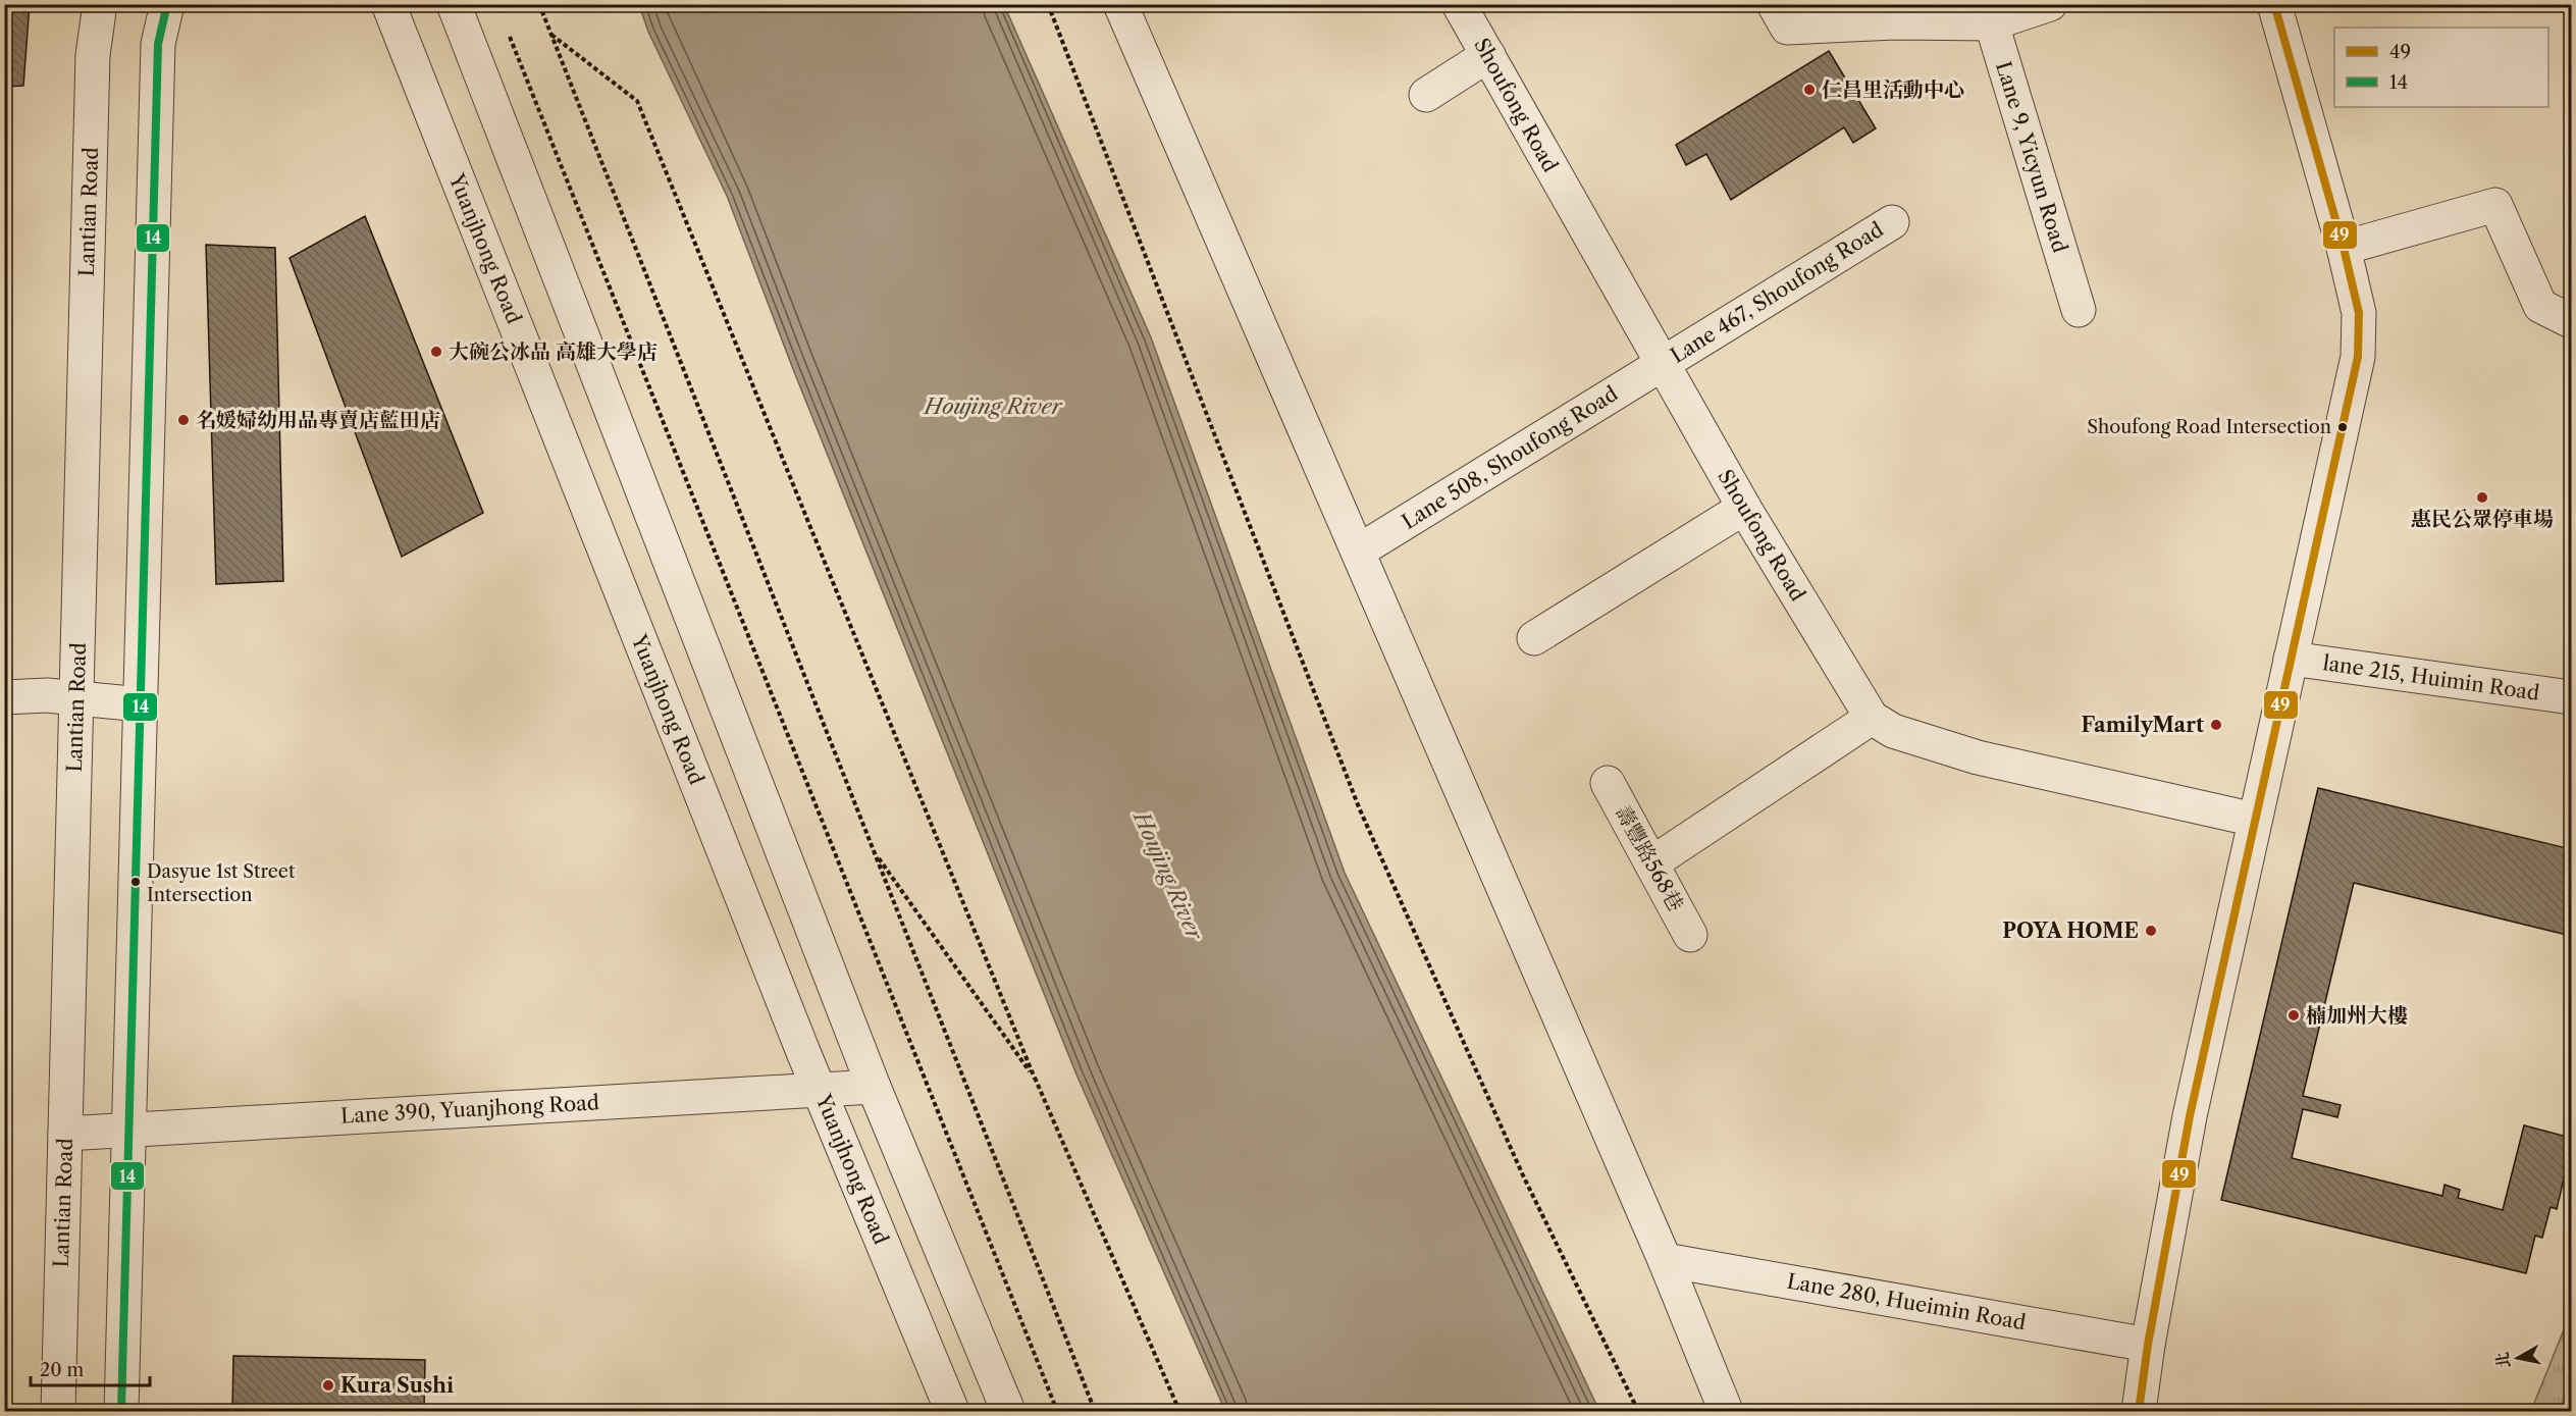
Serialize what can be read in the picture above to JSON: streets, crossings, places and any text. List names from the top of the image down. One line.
{"streets":{"street":["Shoufong Road","Lane 9, Yicyun Road","Lantian Road","Yuanjhong Road","Lane 467, Shoufong Road","Lane 508, Shoufong Road","lane 215, Huimin Road","壽豐路568巷","Lane 390, Yuanjhong Road","Lane 280, Hueimin Road"]},"crossings":[["Shoufong Road","Lane 467, Shoufong Road"],["Shoufong Road","Lane 508, Shoufong Road"],["Lantian Road","Lane 390, Yuanjhong Road"],["Yuanjhong Road","Lane 390, Yuanjhong Road"],["Lane 467, Shoufong Road","Lane 508, Shoufong Road"]],"water":["Houjing River"],"places":["仁昌里活動中心","大碗公冰品 高雄大學店","名媛婦幼用品專賣店藍田店","Shoufong Road Intersection","惠民公眾停車場","FamilyMart","Dasyue 1st Street Intersection","POYA HOME","楠加州大樓","Kura Sushi"],"lines":["transit line 49","transit line 14"],"legend":["49","14"],"scale_bar":"20 m","north":"left"}
